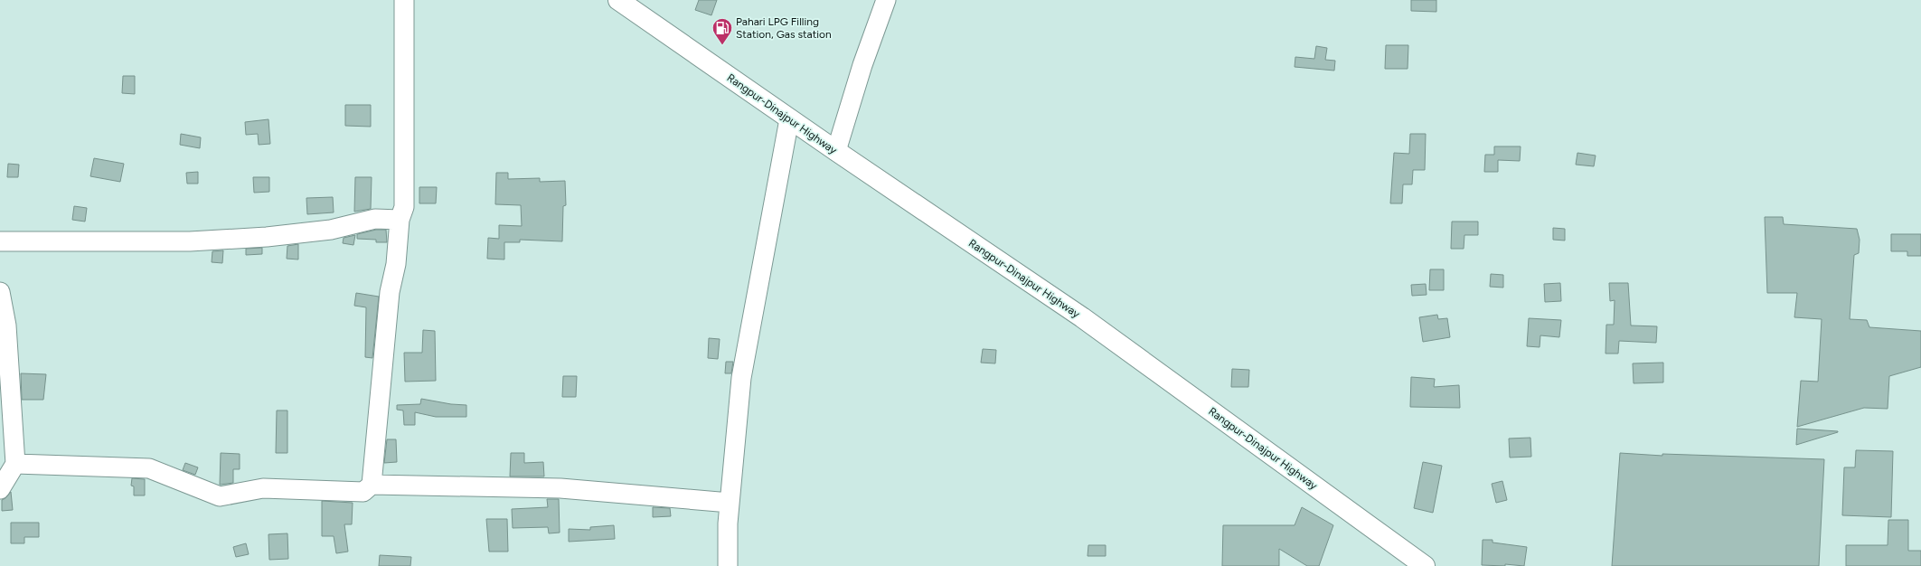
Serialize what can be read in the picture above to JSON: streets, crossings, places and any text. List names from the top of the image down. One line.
{"streets":{"highway":["Rangpur-Dinajpur Highway"]},"places":{"fuel station":["Pahari LPG Filling Station, Gas station"]}}
